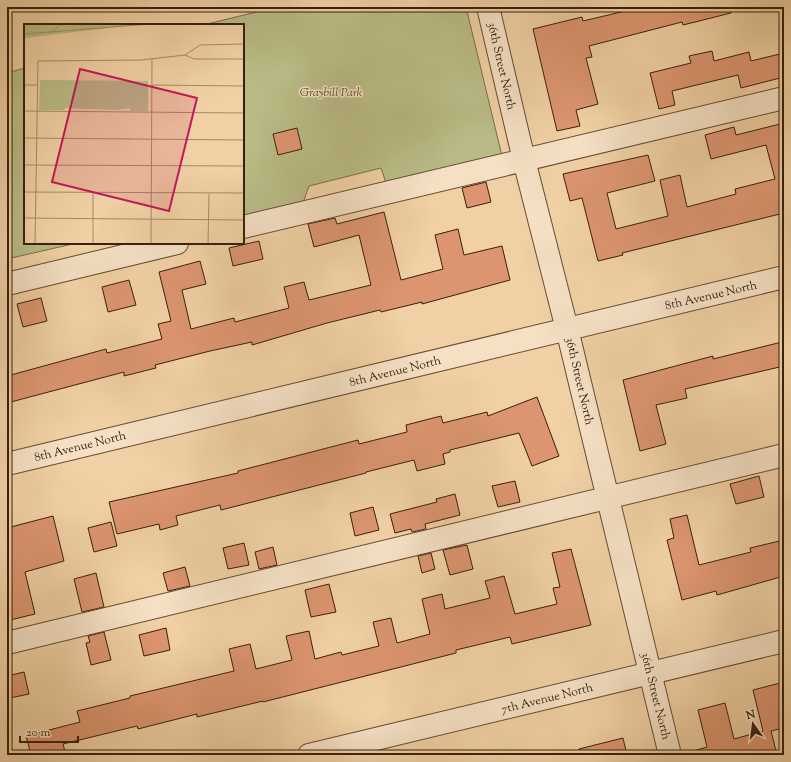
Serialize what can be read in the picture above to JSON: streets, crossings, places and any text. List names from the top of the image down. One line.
{"streets":{"street":["36th Street North","8th Avenue North","7th Avenue North"]},"crossings":[["36th Street North","8th Avenue North"],["36th Street North","7th Avenue North"]],"parks":["Graybill Park"],"scale_bar":"20 m","north":"top"}
